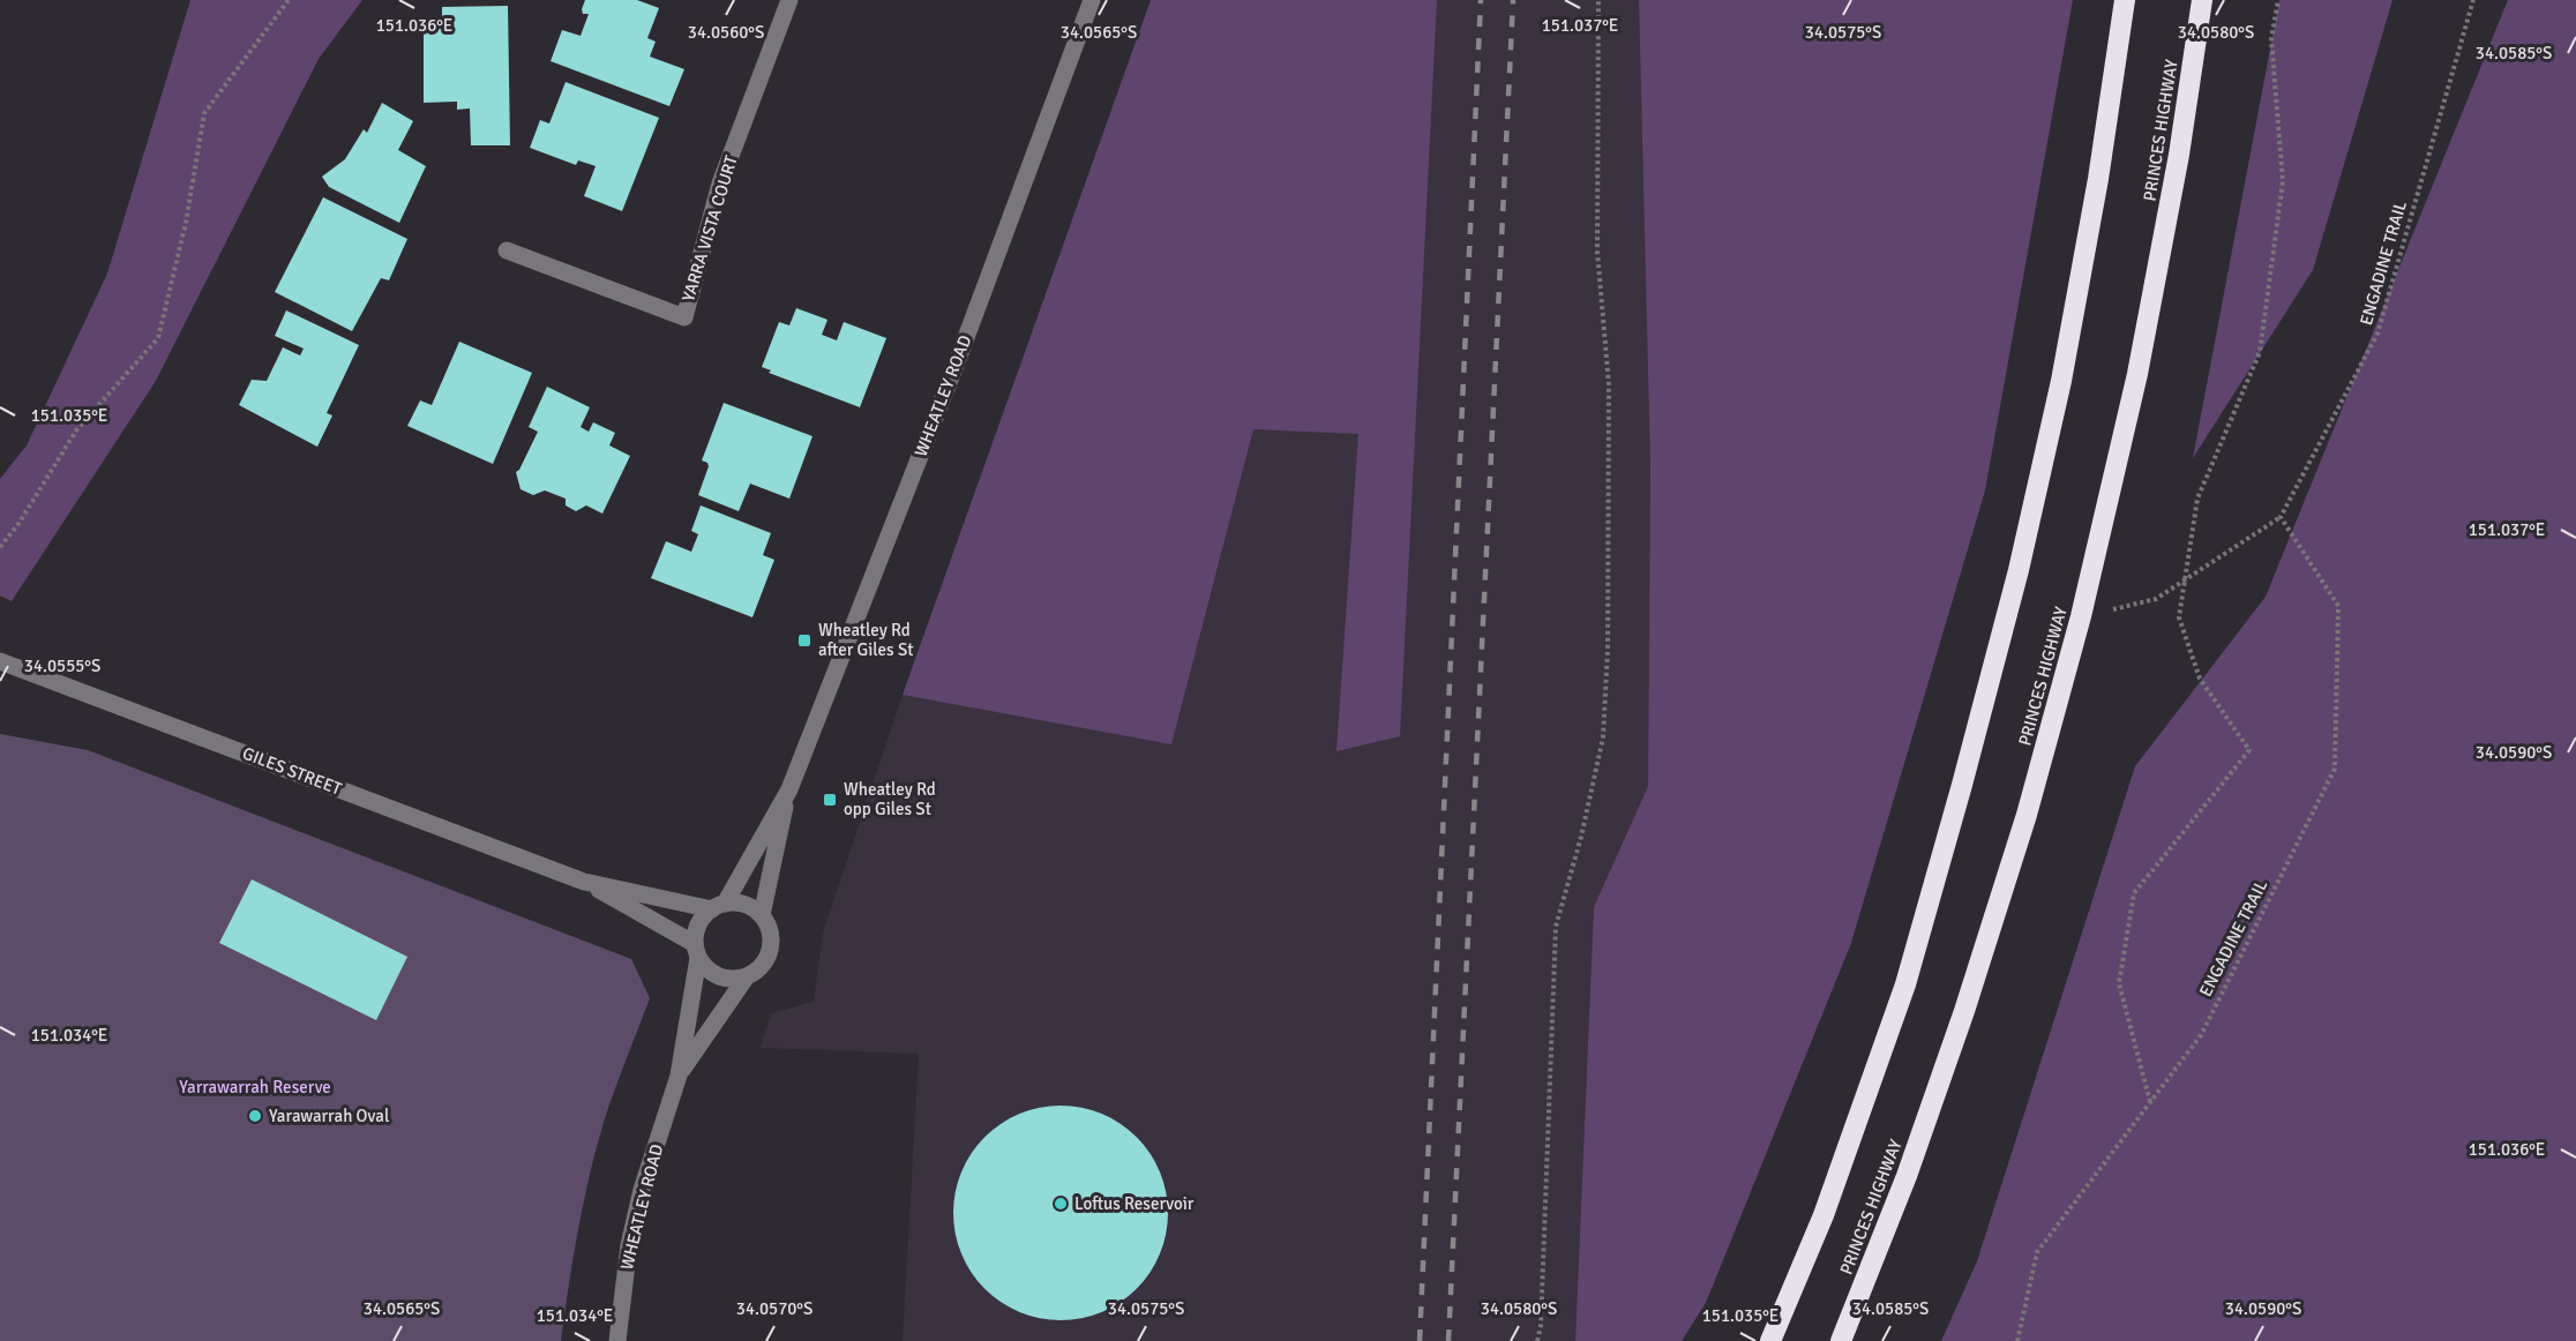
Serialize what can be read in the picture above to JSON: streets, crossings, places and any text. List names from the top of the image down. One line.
{"streets":{"highway":["PRINCES HIGHWAY"],"street":["YARRA VISTA COURT","WHEATLEY ROAD","GILES STREET"],"path":["ENGADINE TRAIL"]},"crossings":[["PRINCES HIGHWAY","ENGADINE TRAIL"],["WHEATLEY ROAD","GILES STREET"]],"parks":["Yarrawarrah Reserve"],"places":{"transit":["Wheatley Rd after Giles St","Wheatley Rd opp Giles St"],"other":["Yarawarrah Oval","Loftus Reservoir"]},"coordinates":["151.036°E","151.037°E","34.0565°S","34.0575°S","34.0580°S","34.0560°S","34.0585°S","151.035°E","34.0555°S","34.0590°S","151.034°E","34.0570°S"]}
